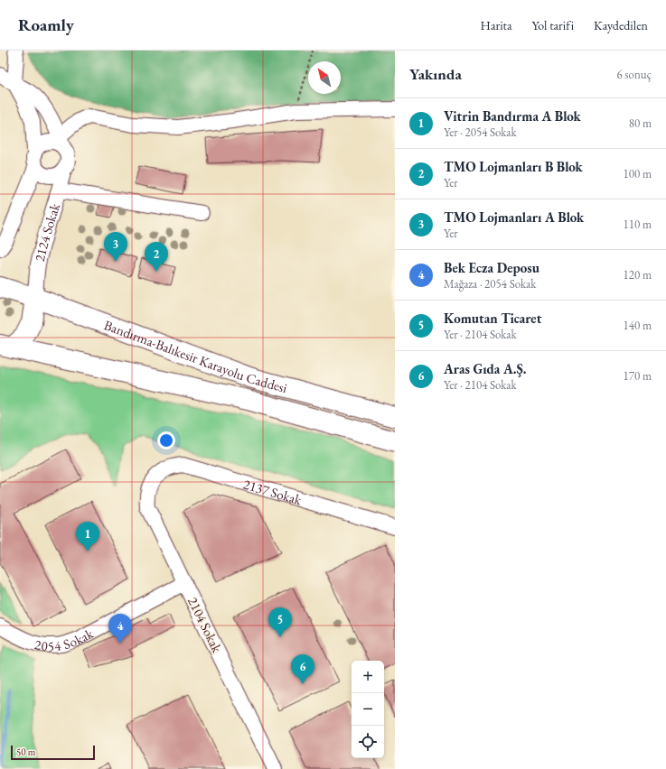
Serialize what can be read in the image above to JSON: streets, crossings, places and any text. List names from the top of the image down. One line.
{"streets":{"highway":["Bandırma-Balıkesir Karayolu Caddesi"],"street":["2124 Sokak","2137 Sokak","2104 Sokak","2054 Sokak"]},"crossings":[["2124 Sokak","Bandırma-Balıkesir Karayolu Caddesi"],["2137 Sokak","2104 Sokak"],["2104 Sokak","2054 Sokak"]],"scale_bar":"50 m","north":"top left","page":{"header":"Roamly","nav":["Harita","Yol tarifi","Kaydedilen"],"heading":["Yakında","6 sonuç"],"list":[{"mark":"1","name":"Vitrin Bandırma A Blok","note":"Yer · 2054 Sokak","value":"80 m"},{"mark":"2","name":"TMO Lojmanları B Blok","note":"Yer","value":"100 m"},{"mark":"3","name":"TMO Lojmanları A Blok","note":"Yer","value":"110 m"},{"mark":"4","name":"Bek Ecza Deposu","note":"Mağaza · 2054 Sokak","value":"120 m"},{"mark":"5","name":"Komutan Ticaret","note":"Yer · 2104 Sokak","value":"140 m"},{"mark":"6","name":"Aras Gıda A.Ş.","note":"Yer · 2104 Sokak","value":"170 m"}],"pins":["3","2","1","5","4","6"],"map_buttons":["+","−"],"scale":"50 m"}}
